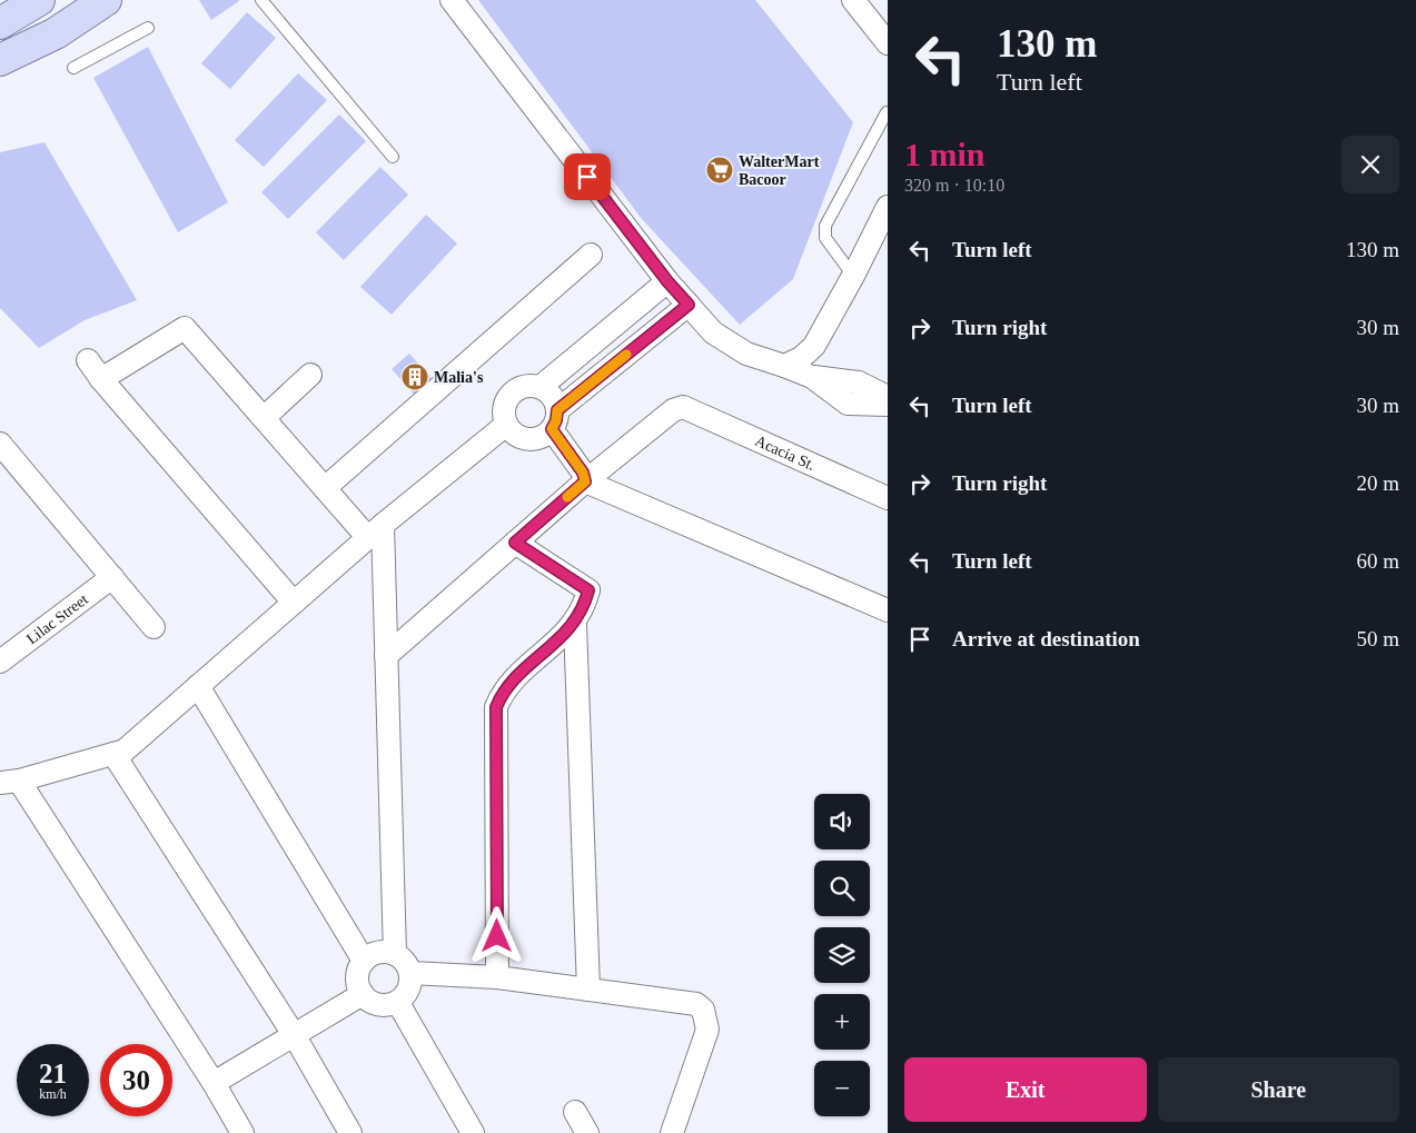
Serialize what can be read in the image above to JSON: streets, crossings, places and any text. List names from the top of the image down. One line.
{"streets":{"street":["Acacia St.","Lilac Street"]},"places":{"supermarket":["WalterMart Bacoor"],"building":["Malia's"]},"page":{"turn":["130 m","Turn left"],"heading":["1 min","320 m · 10:10"],"list":[{"name":"Turn left","value":"130 m"},{"name":"Turn right","value":"30 m"},{"name":"Turn left","value":"30 m"},{"name":"Turn right","value":"20 m"},{"name":"Turn left","value":"60 m"},{"name":"Arrive at destination","value":"50 m"}],"map_buttons":["+","−"],"speed":"21 km/h","limit":"30","buttons":["Exit","Share"]}}
